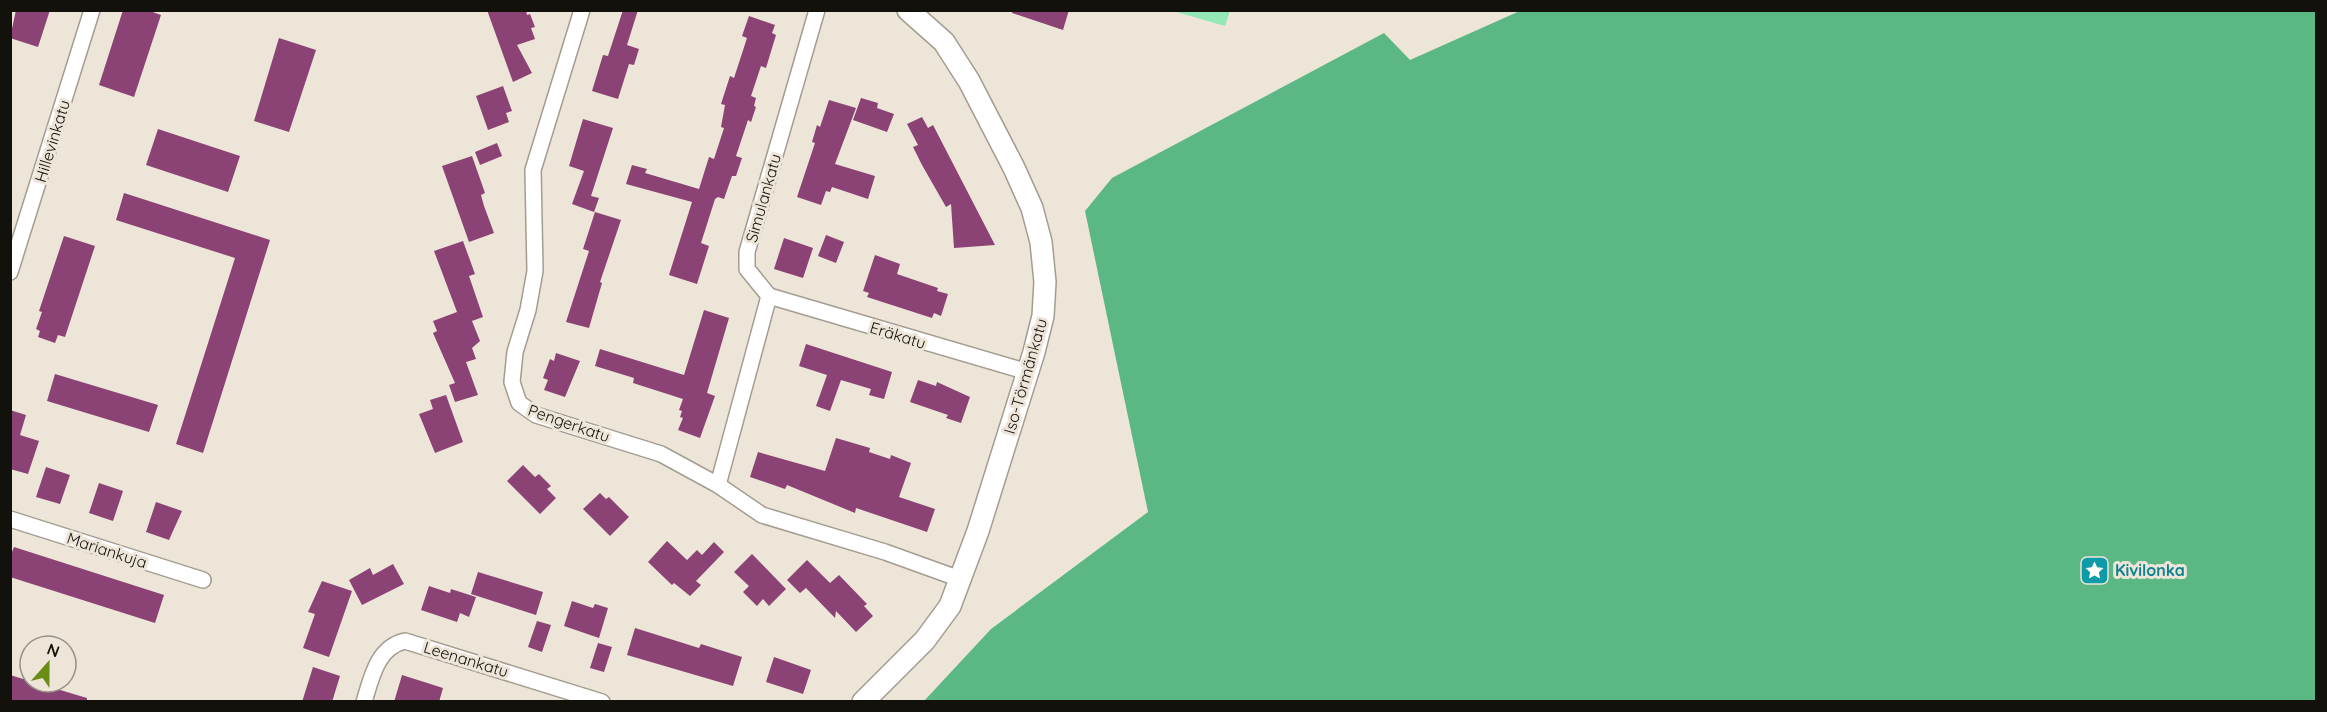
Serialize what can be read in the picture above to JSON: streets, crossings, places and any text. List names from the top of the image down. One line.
{"streets":{"street":["Hillevinkatu","Simulankatu","Eräkatu","Iso-Törmänkatu","Pengerkatu","Mariankuja","Leenankatu"]},"crossings":[["Simulankatu","Eräkatu"],["Eräkatu","Iso-Törmänkatu"],["Iso-Törmänkatu","Pengerkatu"]],"places":{"place":["Kivilonka"]},"north":"top"}
